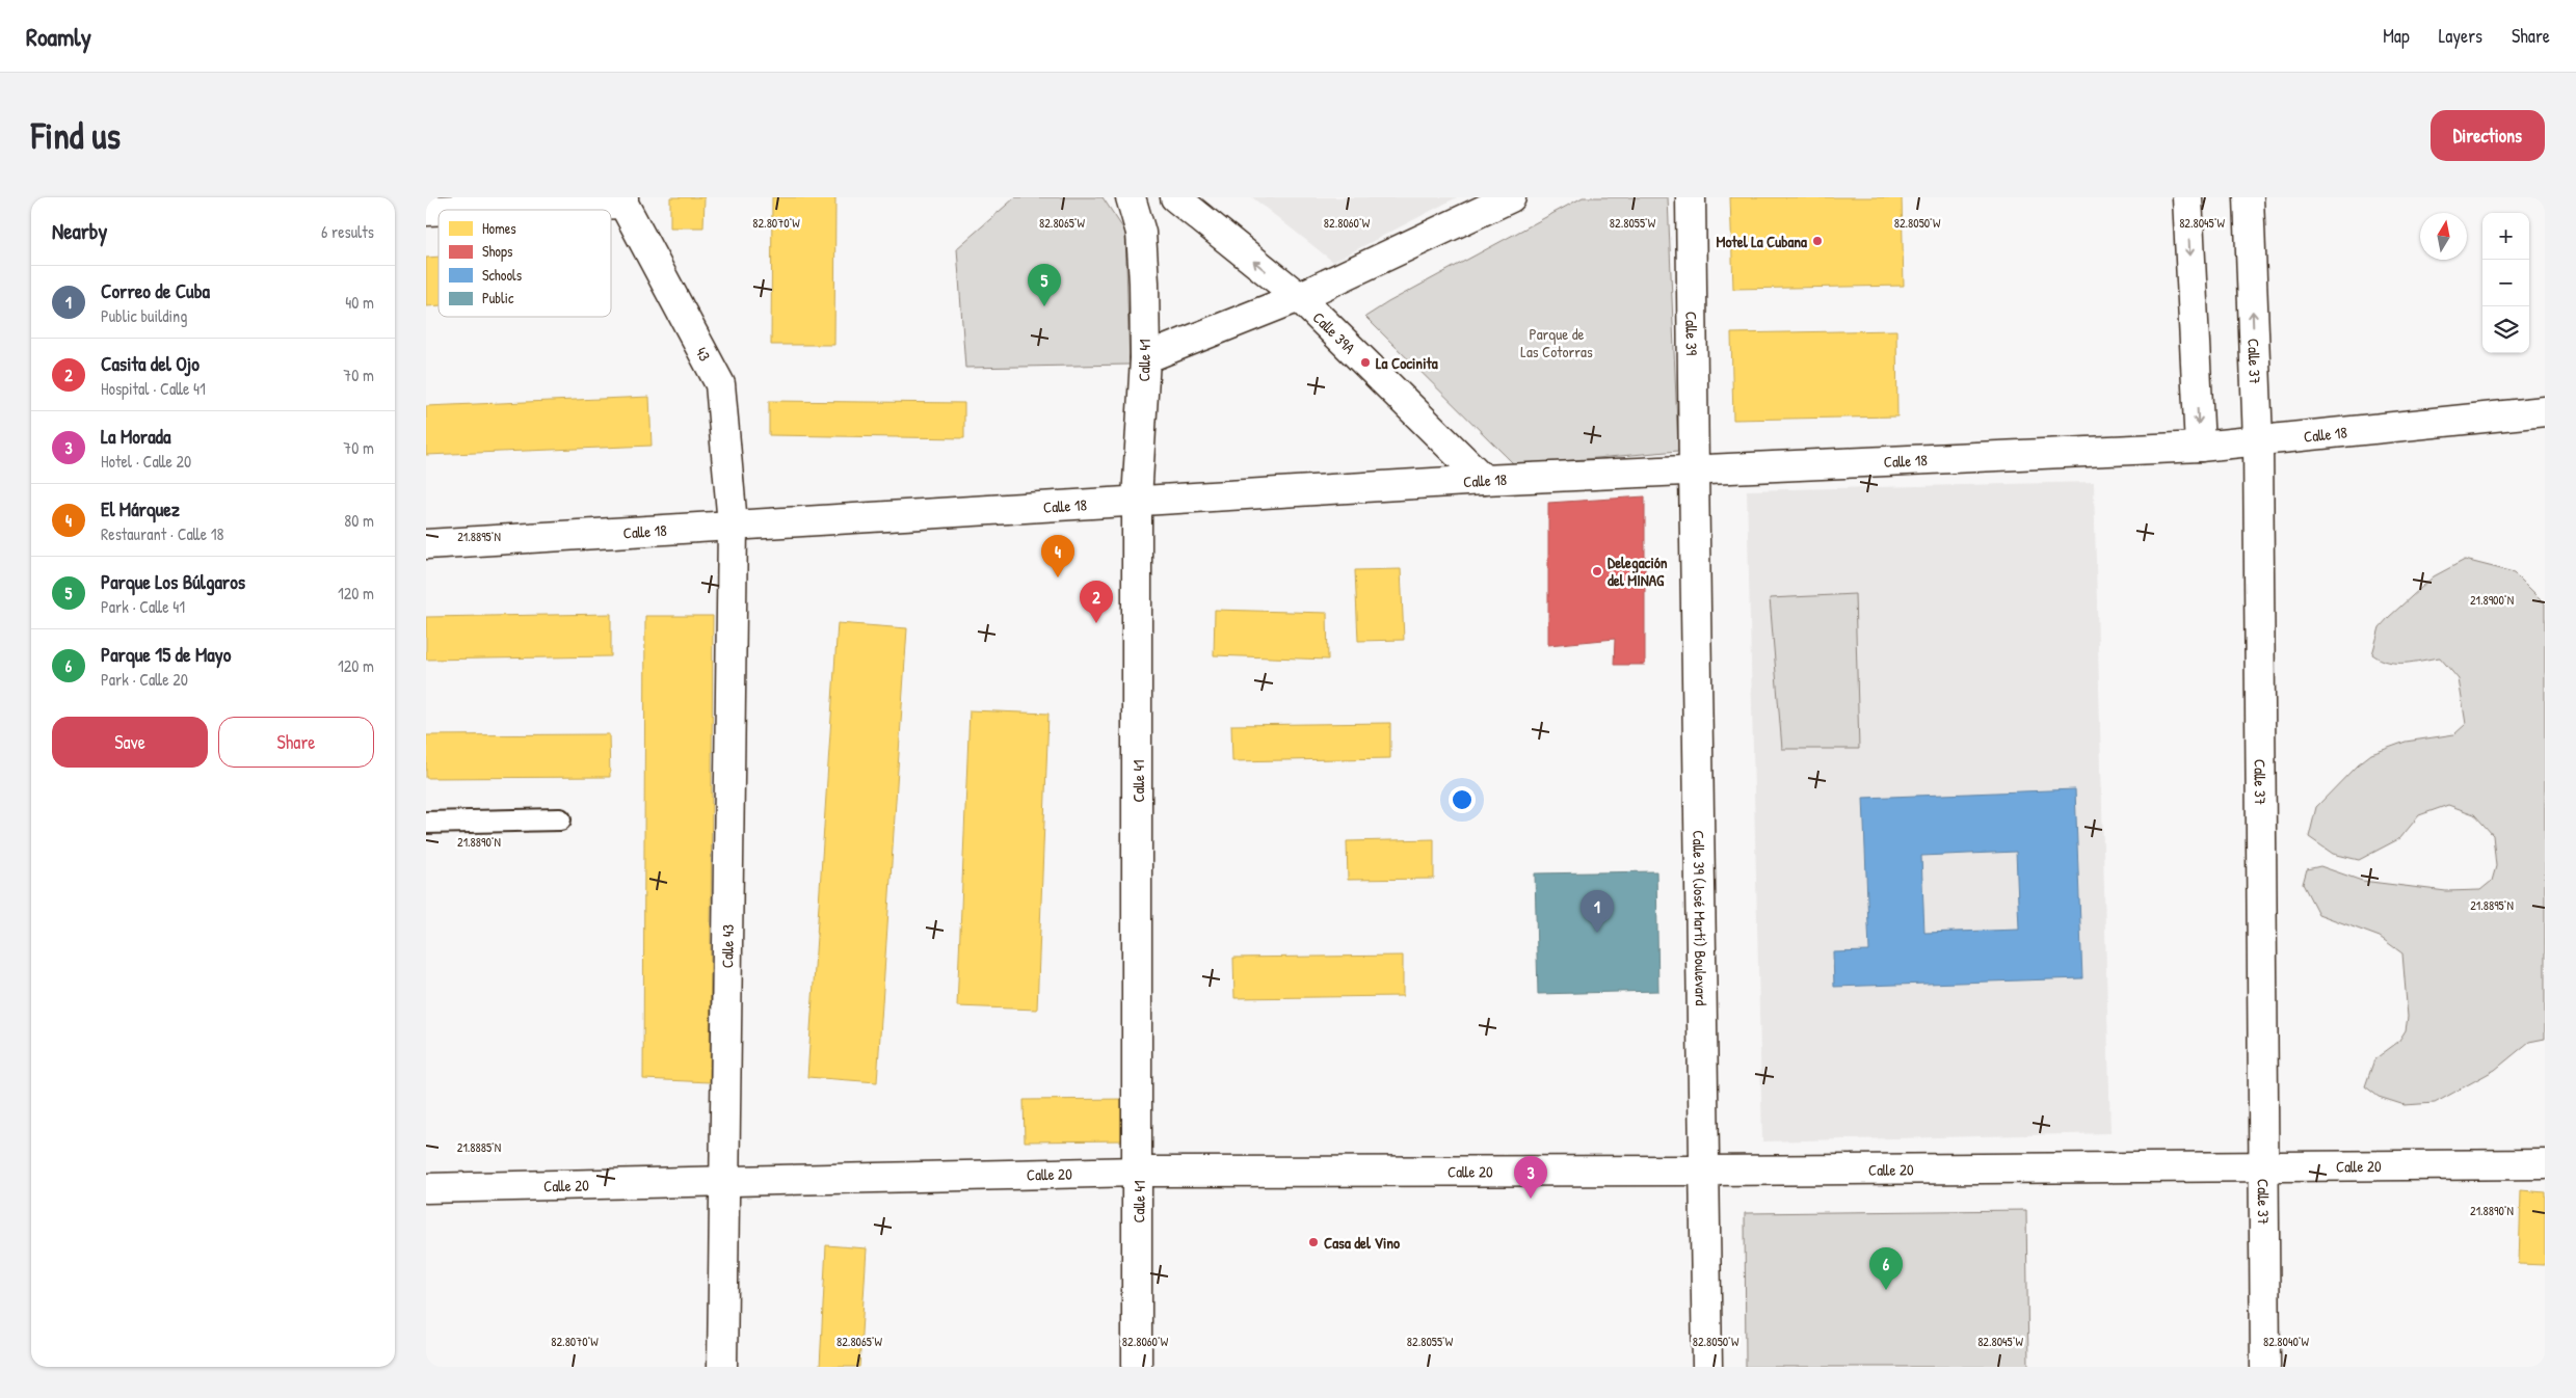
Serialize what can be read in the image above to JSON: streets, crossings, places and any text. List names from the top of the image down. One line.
{"streets":{"street":["Calle 39A","Calle 39","43","Calle 41","Calle 37","Calle 18","Calle 39 (José Martí) Boulevard","Calle 43","Calle 20"]},"crossings":[["Calle 39A","Calle 18"],["Calle 39","Calle 18"],["Calle 39","Calle 39 (José Martí) Boulevard"],["43","Calle 18"],["43","Calle 43"],["Calle 41","Calle 18"],["Calle 41","Calle 20"],["Calle 37","Calle 18"],["Calle 37","Calle 20"],["Calle 18","Calle 39 (José Martí) Boulevard"],["Calle 18","Calle 43"],["Calle 39 (José Martí) Boulevard","Calle 20"],["Calle 43","Calle 20"]],"one_way":["Calle 39A"],"parks":["Parque de Las Cotorras"],"places":["Motel La Cubana","La Cocinita","Delegación del MINAG","Casa del Vino"],"legend":["Homes","Shops","Schools","Public"],"north":"top","page":{"header":"Roamly","nav":["Map","Layers","Share"],"buttons":["Directions",["Save","Share"]],"title":"Find us","heading":["Nearby","6 results"],"map_buttons":["+","−"],"pins":["5","4","2","1","3","6"],"list":[{"mark":"1","name":"Correo de Cuba","note":"Public building","value":"40 m"},{"mark":"2","name":"Casita del Ojo","note":"Hospital · Calle 41","value":"70 m"},{"mark":"3","name":"La Morada","note":"Hotel · Calle 20","value":"70 m"},{"mark":"4","name":"El Márquez","note":"Restaurant · Calle 18","value":"80 m"},{"mark":"5","name":"Parque Los Búlgaros","note":"Park · Calle 41","value":"120 m"},{"mark":"6","name":"Parque 15 de Mayo","note":"Park · Calle 20","value":"120 m"}]},"coordinates":["82.8070°W","82.8065°W","82.8060°W","82.8055°W","82.8050°W","82.8045°W","21.8895°N","21.8900°N","21.8890°N","21.8885°N","82.8040°W"]}
